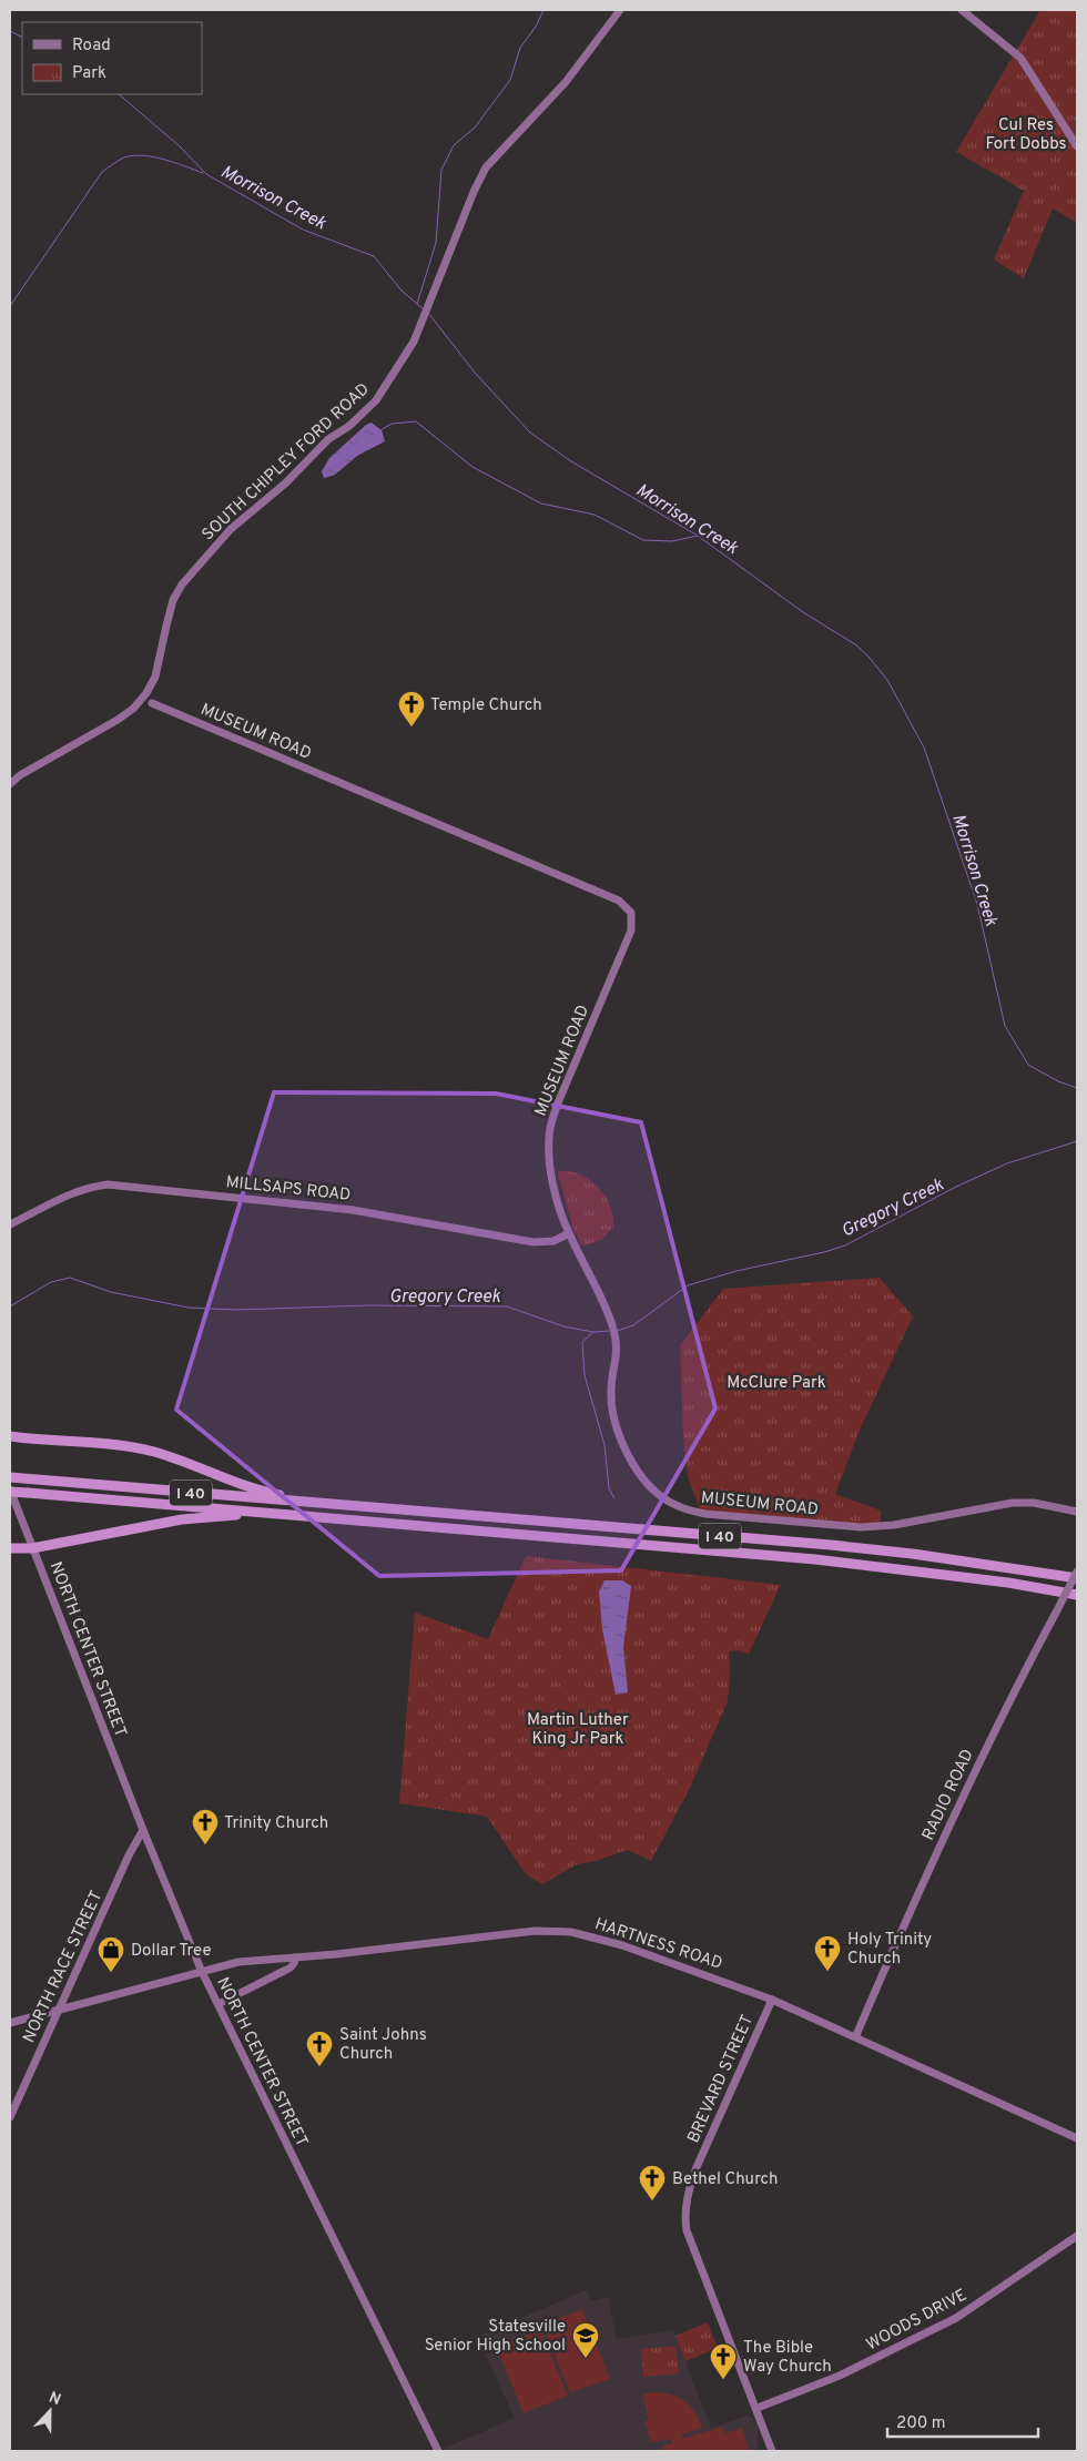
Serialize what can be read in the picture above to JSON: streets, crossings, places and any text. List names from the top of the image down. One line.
{"streets":{"highway":["I 40"],"street":["SOUTH CHIPLEY FORD ROAD","MUSEUM ROAD","MILLSAPS ROAD","NORTH CENTER STREET","RADIO ROAD","HARTNESS ROAD","NORTH RACE STREET","BREVARD STREET","WOODS DRIVE"]},"crossings":[["MUSEUM ROAD","MILLSAPS ROAD"],["I 40","NORTH CENTER STREET"],["NORTH CENTER STREET","HARTNESS ROAD"],["NORTH CENTER STREET","NORTH RACE STREET"],["RADIO ROAD","HARTNESS ROAD"],["HARTNESS ROAD","NORTH RACE STREET"],["HARTNESS ROAD","BREVARD STREET"],["BREVARD STREET","WOODS DRIVE"]],"water":["Morrison Creek","Gregory Creek"],"parks":["Cul Res Fort Dobbs","McClure Park","Martin Luther King Jr Park"],"places":{"church":["Temple Church","Trinity Church","Holy Trinity Church","Saint Johns Church","Bethel Church","The Bible Way Church"],"shop":["Dollar Tree"],"school or university":["Statesville Senior High School"]},"legend":["Road","Park"],"scale_bar":"200 m","north":"top"}
